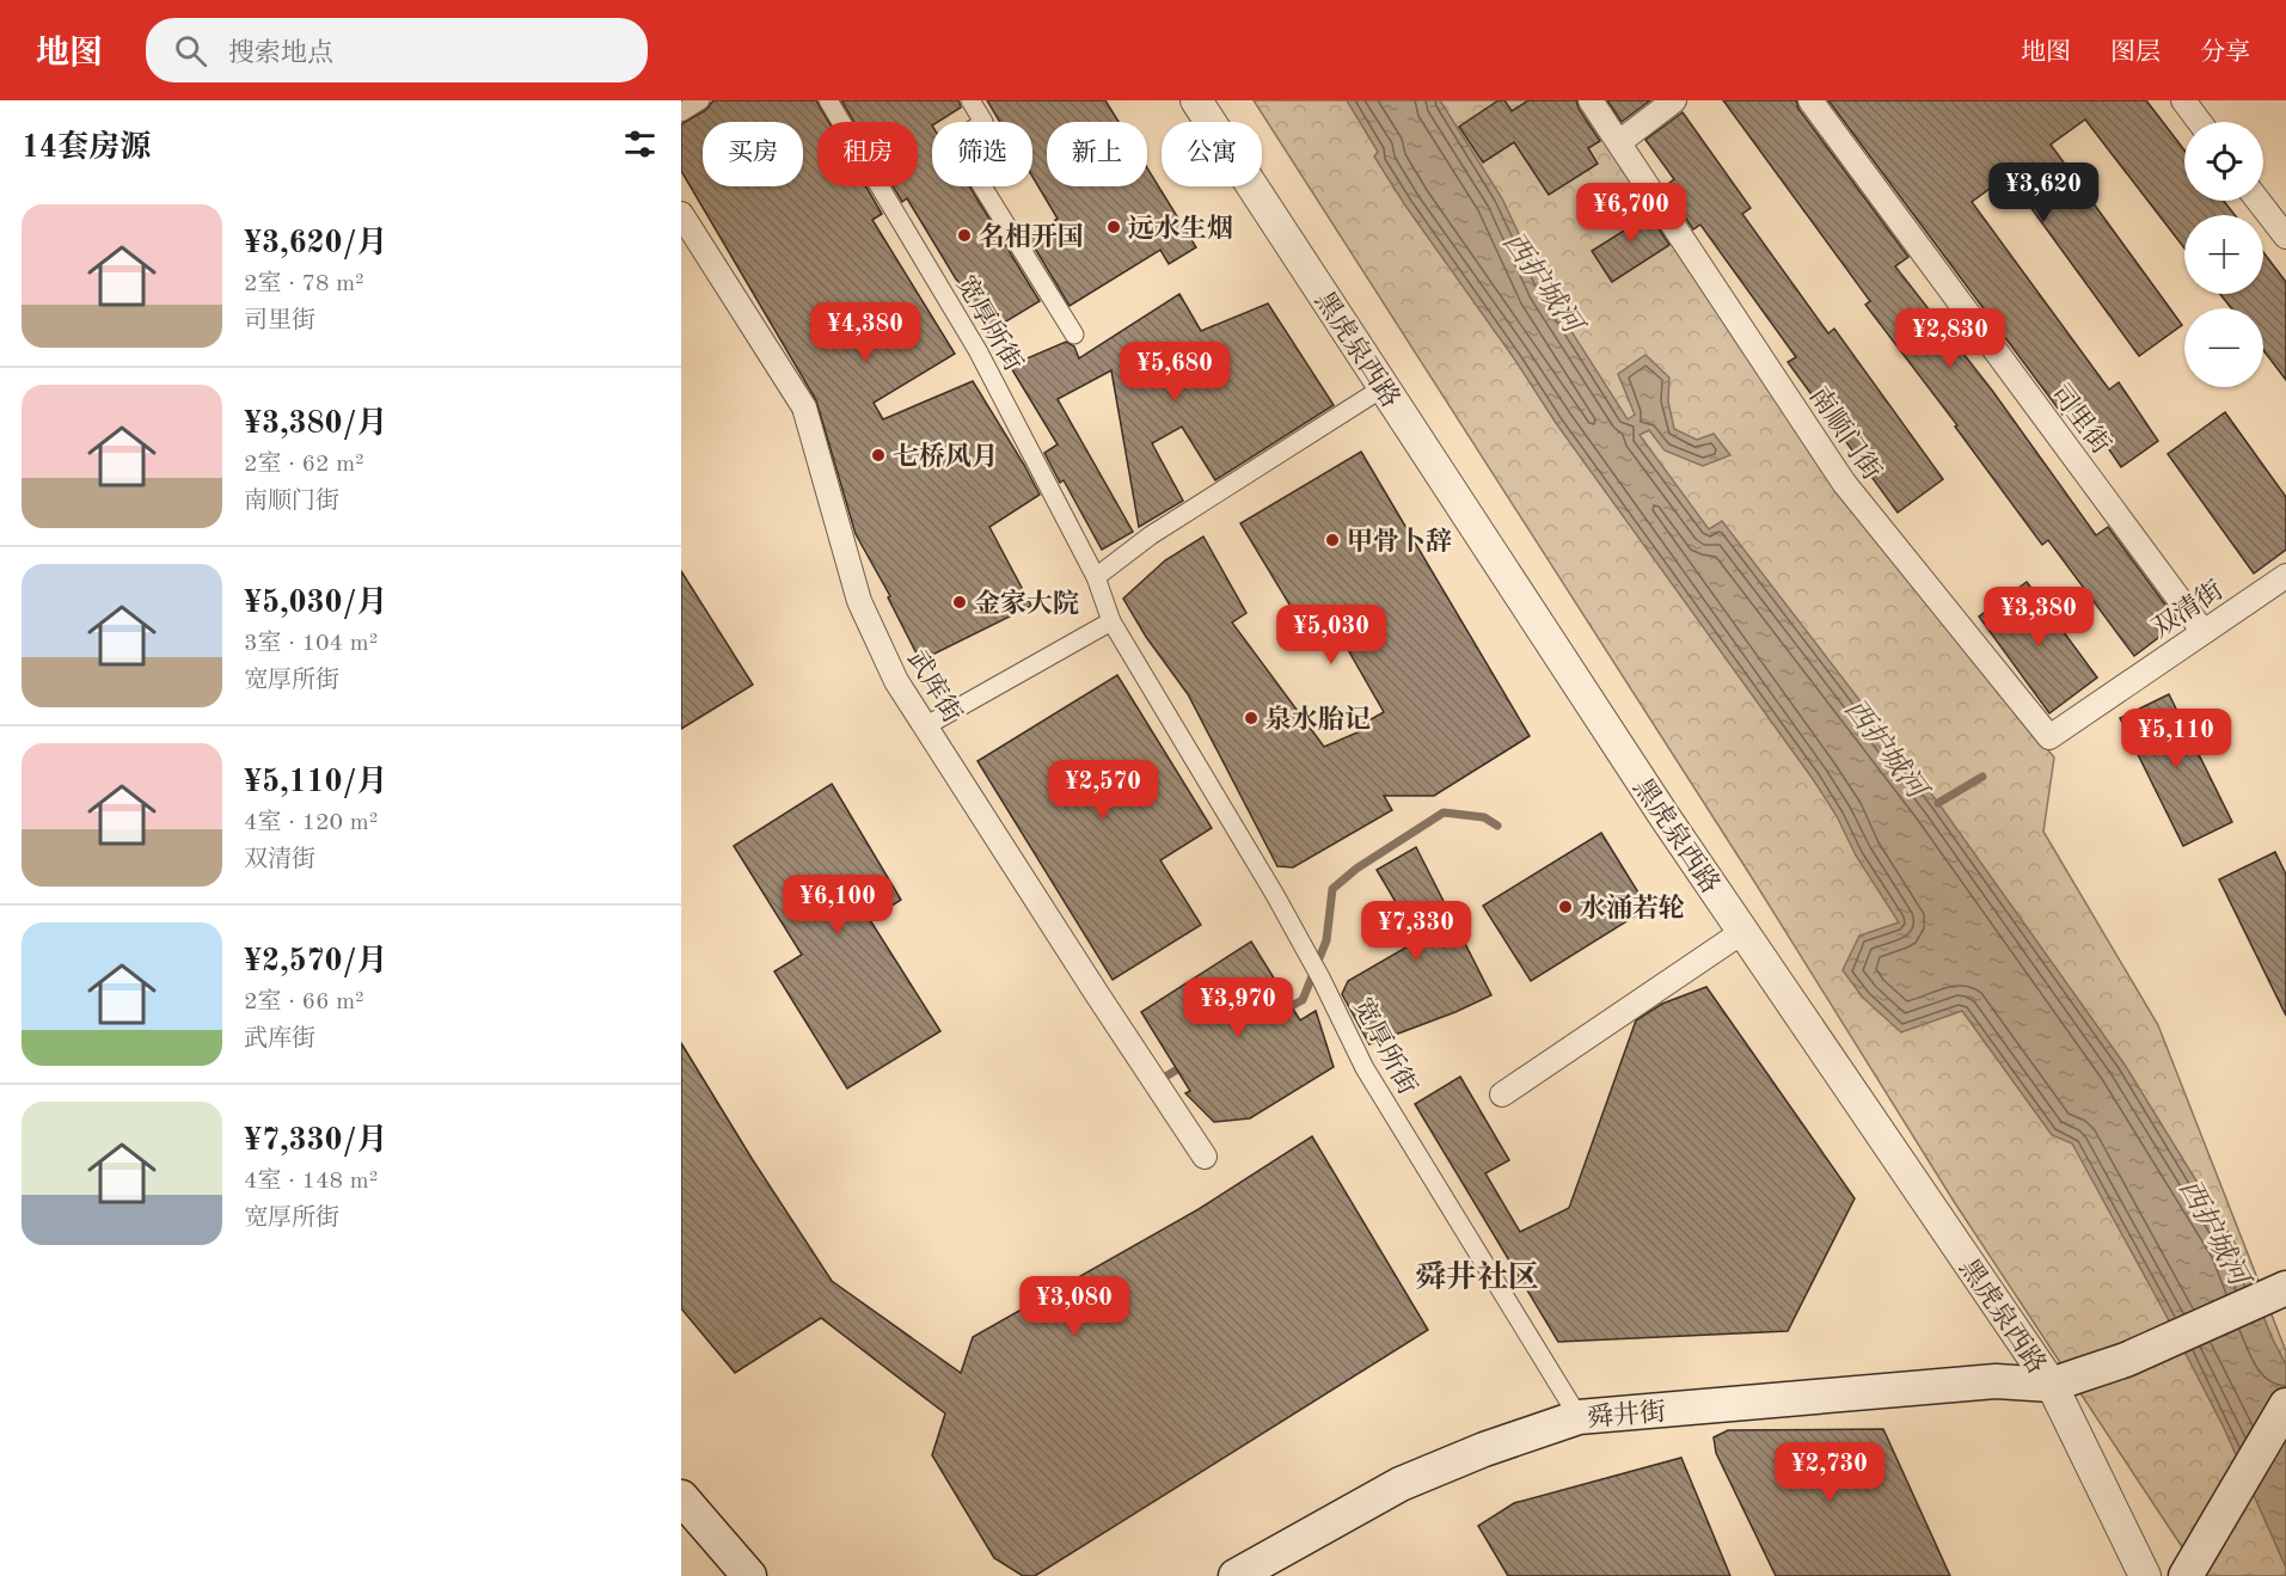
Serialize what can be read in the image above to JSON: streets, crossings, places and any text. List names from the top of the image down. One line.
{"streets":{"main road":["舜井街"],"street":["宽厚所街","黑虎泉西路","司里街","南顺门街","双清街","武库街"]},"crossings":[["宽厚所街","舜井街"],["黑虎泉西路","舜井街"],["司里街","双清街"],["南顺门街","双清街"]],"districts":["舜井社区"],"water":["西护城河"],"places":["远水生烟","名相开国","七桥风月","甲骨卜辞","金家大院","泉水胎记","水涌若轮"],"page":{"header":"地图","search":"搜索地点","nav":["地图","图层","分享"],"heading":"14套房源","map_buttons":["+","−"],"chip":["买房","租房","筛选","新上","公寓"],"price":["¥3,620","¥6,700","¥4,380","¥2,830","¥5,680","¥3,380","¥5,030","¥5,110","¥2,570","¥6,100","¥7,330","¥3,970","¥3,080","¥2,730"],"list":[{"name":"¥3,620/月","note":"2室 · 78 m² · 司里街"},{"name":"¥3,380/月","note":"2室 · 62 m² · 南顺门街"},{"name":"¥5,030/月","note":"3室 · 104 m² · 宽厚所街"},{"name":"¥5,110/月","note":"4室 · 120 m² · 双清街"},{"name":"¥2,570/月","note":"2室 · 66 m² · 武库街"},{"name":"¥7,330/月","note":"4室 · 148 m² · 宽厚所街"}]}}
